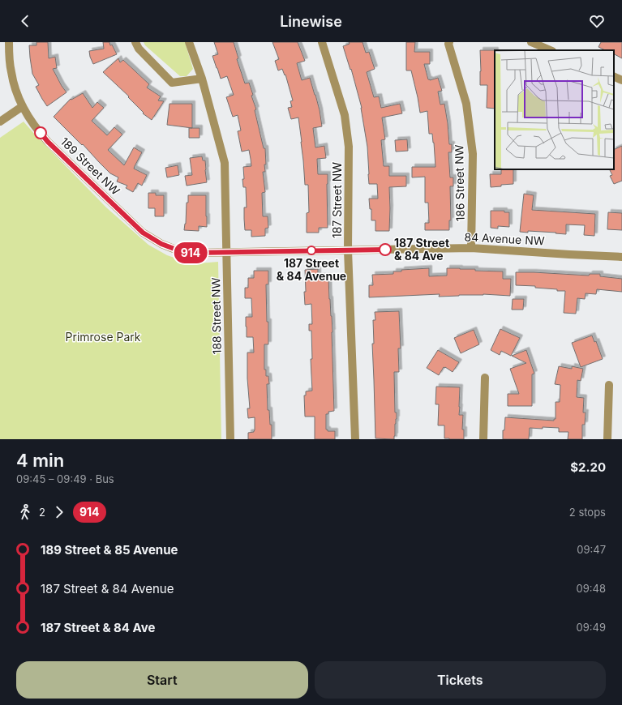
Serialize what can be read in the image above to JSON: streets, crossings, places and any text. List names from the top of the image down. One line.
{"streets":{"street":["189 Street NW","186 Street NW","187 Street NW","84 Avenue NW","188 Street NW"]},"crossings":[["189 Street NW","84 Avenue NW"],["186 Street NW","84 Avenue NW"],["187 Street NW","84 Avenue NW"],["84 Avenue NW","188 Street NW"]],"parks":["Primrose Park"],"places":["187 Street & 84 Ave","187 Street & 84 Avenue"],"lines":["bus line 914"],"page":{"header":"Linewise","on_map":"914","heading":["4 min","09:45 – 09:49 · Bus","$2.20"],"legs":["2","914","2 stops"],"list":[{"name":"189 Street & 85 Avenue","value":"09:47"},{"name":"187 Street & 84 Avenue","value":"09:48"},{"name":"187 Street & 84 Ave","value":"09:49"}],"buttons":["Start","Tickets"]}}
